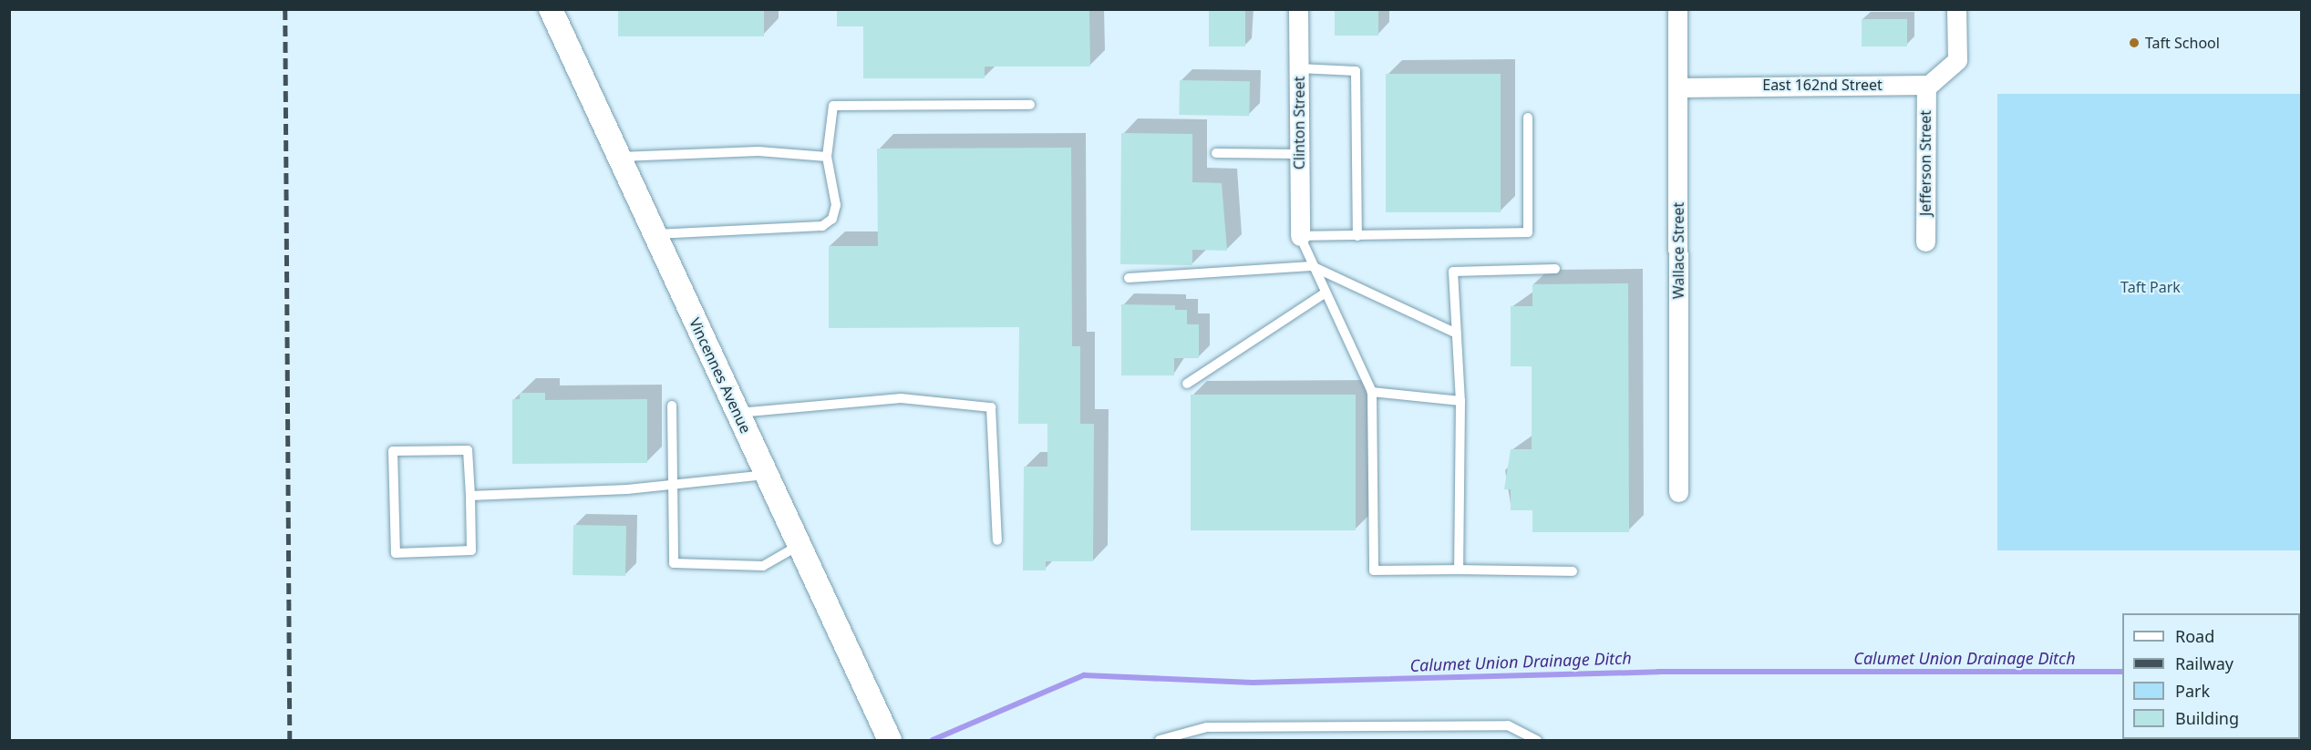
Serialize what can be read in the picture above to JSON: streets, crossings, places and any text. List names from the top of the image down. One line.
{"streets":{"street":["East 162nd Street","Clinton Street","Jefferson Street","Wallace Street","Vincennes Avenue"]},"crossings":[["East 162nd Street","Jefferson Street"],["East 162nd Street","Wallace Street"]],"water":["Calumet Union Drainage Ditch"],"parks":["Taft Park"],"places":["Taft School"],"legend":["Road","Railway","Park","Building"]}
